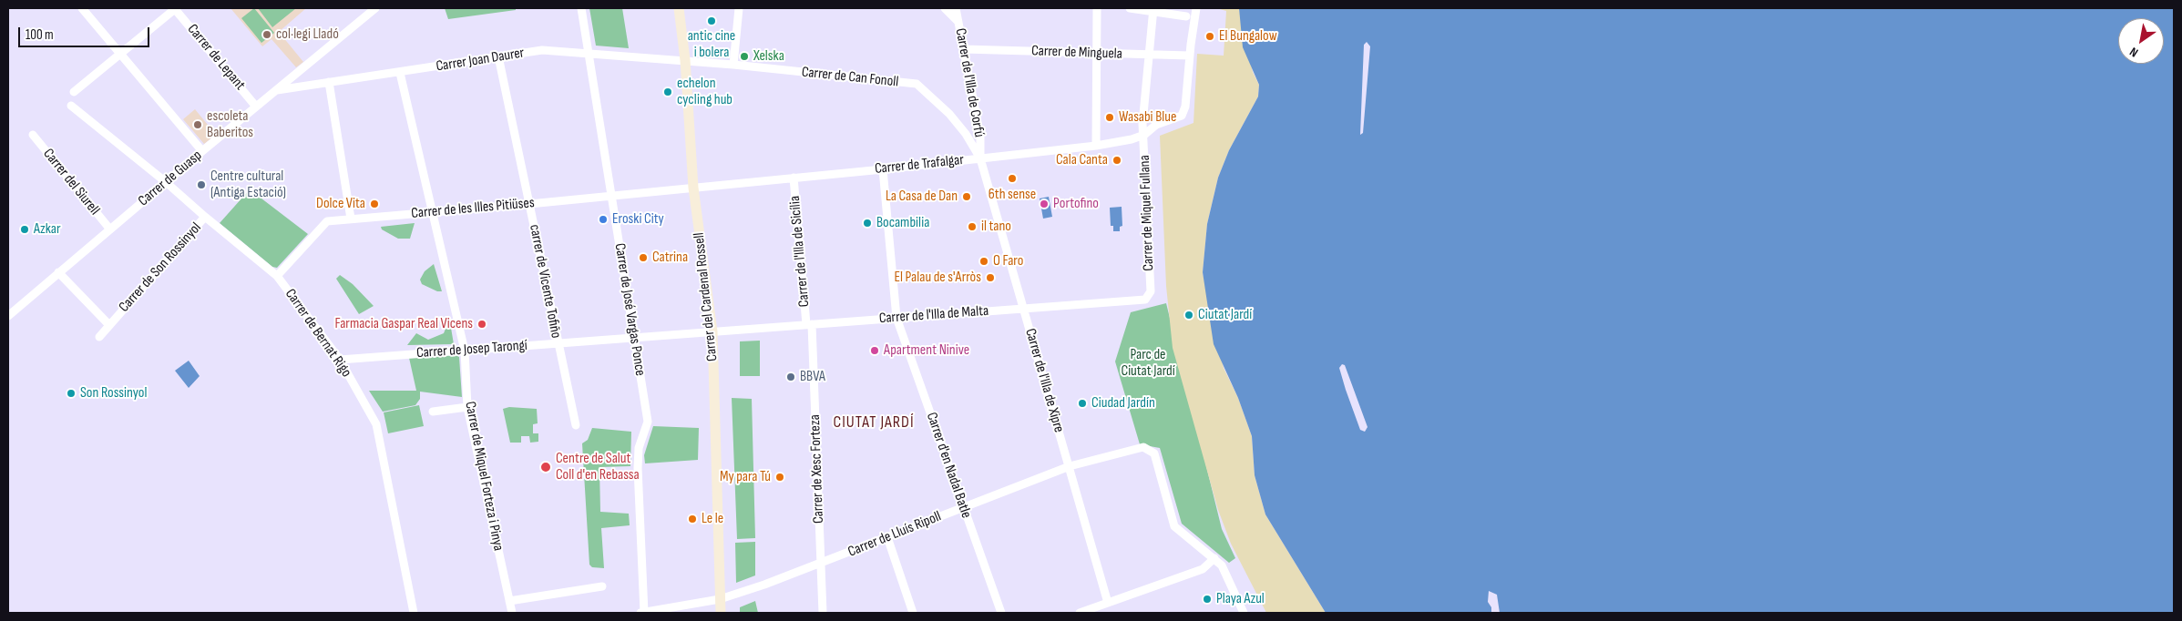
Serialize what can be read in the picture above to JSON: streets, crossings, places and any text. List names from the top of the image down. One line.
{"streets":{"street":["Carrer de Minguela","Carrer de Lepant","Carrer Joan Daurer","Carrer de Can Fonoll","Carrer de l'Illa de Corfú","Carrer de Trafalgar","Carrer de Guasp","Carrer del Siurell","Carrer de les Illes Pitiüses","Carrer de Miquel Fullana","Carrer de l'Illa de Sicília","Carrer de Son Rossinyol","carrer de Vicente Tofiño","Carrer del Cardenal Rossell","Carrer de José Vargas Ponce","Carrer de l'Illa de Malta","Carrer de Bernat Rigo","Carrer de Josep Tarongí","Carrer de l'Illa de Xipre","Carrer d'en Nadal Batle","Carrer de Xesc Forteza","Carrer de Miquel Forteza i Pinya","Carrer de Lluís Ripoll"]},"crossings":[["Carrer de Minguela","Carrer de l'Illa de Corfú"],["Carrer de Minguela","Carrer de Miquel Fullana"],["Carrer de Lepant","Carrer de Guasp"],["Carrer Joan Daurer","Carrer de Can Fonoll"],["Carrer Joan Daurer","Carrer de Guasp"],["Carrer Joan Daurer","carrer de Vicente Tofiño"],["Carrer Joan Daurer","Carrer del Cardenal Rossell"],["Carrer Joan Daurer","Carrer de José Vargas Ponce"],["Carrer Joan Daurer","Carrer de Miquel Forteza i Pinya"],["Carrer de Can Fonoll","Carrer de l'Illa de Corfú"],["Carrer de Can Fonoll","Carrer de Trafalgar"],["Carrer de Can Fonoll","Carrer del Cardenal Rossell"],["Carrer de Can Fonoll","Carrer de l'Illa de Xipre"],["Carrer de l'Illa de Corfú","Carrer de Trafalgar"],["Carrer de l'Illa de Corfú","Carrer de l'Illa de Xipre"],["Carrer de Trafalgar","Carrer de les Illes Pitiüses"],["Carrer de Trafalgar","Carrer de Miquel Fullana"],["Carrer de Trafalgar","Carrer de l'Illa de Sicília"],["Carrer de Trafalgar","Carrer del Cardenal Rossell"],["Carrer de Trafalgar","Carrer de l'Illa de Xipre"],["Carrer de Trafalgar","Carrer d'en Nadal Batle"],["Carrer de Guasp","Carrer del Siurell"],["Carrer de Guasp","Carrer de Son Rossinyol"],["Carrer de les Illes Pitiüses","carrer de Vicente Tofiño"],["Carrer de les Illes Pitiüses","Carrer del Cardenal Rossell"],["Carrer de les Illes Pitiüses","Carrer de José Vargas Ponce"],["Carrer de les Illes Pitiüses","Carrer de Bernat Rigo"],["Carrer de les Illes Pitiüses","Carrer de Miquel Forteza i Pinya"],["Carrer de Miquel Fullana","Carrer de l'Illa de Malta"],["Carrer de l'Illa de Sicília","Carrer de l'Illa de Malta"],["Carrer de l'Illa de Sicília","Carrer de Xesc Forteza"],["Carrer de Son Rossinyol","Carrer de Bernat Rigo"],["carrer de Vicente Tofiño","Carrer de Josep Tarongí"],["Carrer del Cardenal Rossell","Carrer de l'Illa de Malta"],["Carrer del Cardenal Rossell","Carrer de Josep Tarongí"],["Carrer del Cardenal Rossell","Carrer de Lluís Ripoll"],["Carrer de José Vargas Ponce","Carrer de Josep Tarongí"],["Carrer de José Vargas Ponce","Carrer de Lluís Ripoll"],["Carrer de l'Illa de Malta","Carrer de Josep Tarongí"],["Carrer de l'Illa de Malta","Carrer de l'Illa de Xipre"],["Carrer de l'Illa de Malta","Carrer d'en Nadal Batle"],["Carrer de l'Illa de Malta","Carrer de Xesc Forteza"],["Carrer de Bernat Rigo","Carrer de Josep Tarongí"],["Carrer de Josep Tarongí","Carrer de Miquel Forteza i Pinya"],["Carrer de l'Illa de Xipre","Carrer de Lluís Ripoll"],["Carrer d'en Nadal Batle","Carrer de Lluís Ripoll"],["Carrer de Xesc Forteza","Carrer de Lluís Ripoll"]],"districts":["CIUTAT JARDÍ"],"parks":["Parc de Ciutat Jardí"],"places":["antic cine i bolera","col·legi Lladó","El Bungalow","Xelska","echelon cycling hub","Wasabi Blue","escoleta Baberitos","Cala Canta","6th sense","Centre cultural (Antiga Estació)","La Casa de Dan","Dolce Vita","Portofino","Eroski City","Bocambilia","il tano","Azkar","Catrina","O Faro","El Palau de s'Arròs","Ciutat Jardí","Farmacia Gaspar Real Vicens","Apartment Ninive","BBVA","Son Rossinyol","Ciudad Jardín","Centre de Salut Coll d'en Rebassa","My para Tú","Le le","Playa Azul"],"scale_bar":"100 m","north":"bottom left"}
